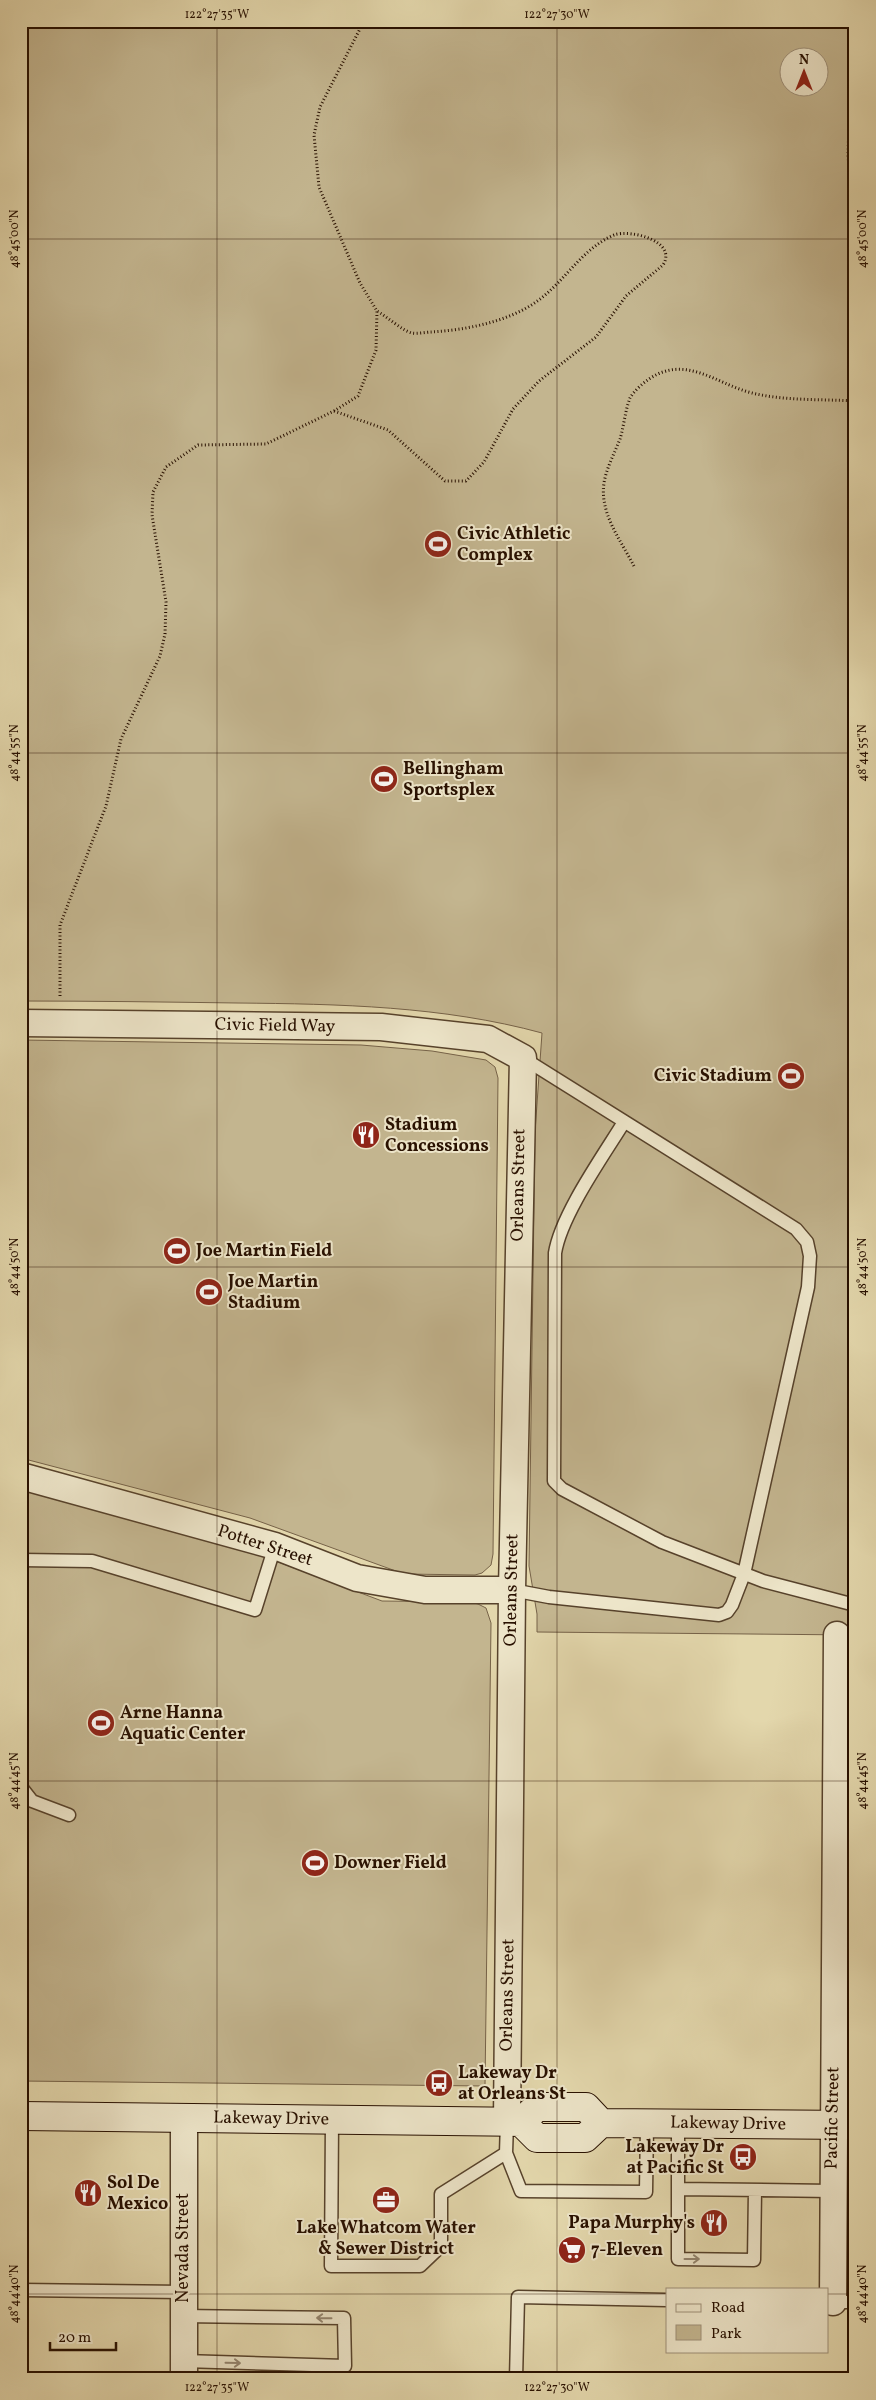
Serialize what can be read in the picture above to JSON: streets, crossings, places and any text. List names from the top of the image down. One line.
{"streets":{"main road":["Lakeway Drive"],"street":["Civic Field Way","Orleans Street","Potter Street","Pacific Street","Nevada Street"]},"crossings":[["Civic Field Way","Orleans Street"],["Orleans Street","Potter Street"],["Orleans Street","Lakeway Drive"],["Pacific Street","Lakeway Drive"],["Lakeway Drive","Nevada Street"]],"places":{"sports":["Civic Athletic Complex","Bellingham Sportsplex","Civic Stadium","Joe Martin Field","Joe Martin Stadium","Arne Hanna Aquatic Center","Downer Field"],"restaurant":["Stadium Concessions","Sol De Mexico","Papa Murphy's"],"bus stop":["Lakeway Dr at Orleans St","Lakeway Dr at Pacific St"],"office":["Lake Whatcom Water & Sewer District"],"supermarket":["7-Eleven"]},"legend":["Road","Park"],"scale_bar":"20 m","north":"top","coordinates":["122°27'35\"W","122°27'30\"W","48°45'00\"N","48°44'55\"N","48°44'50\"N","48°44'45\"N","48°44'40\"N"]}
